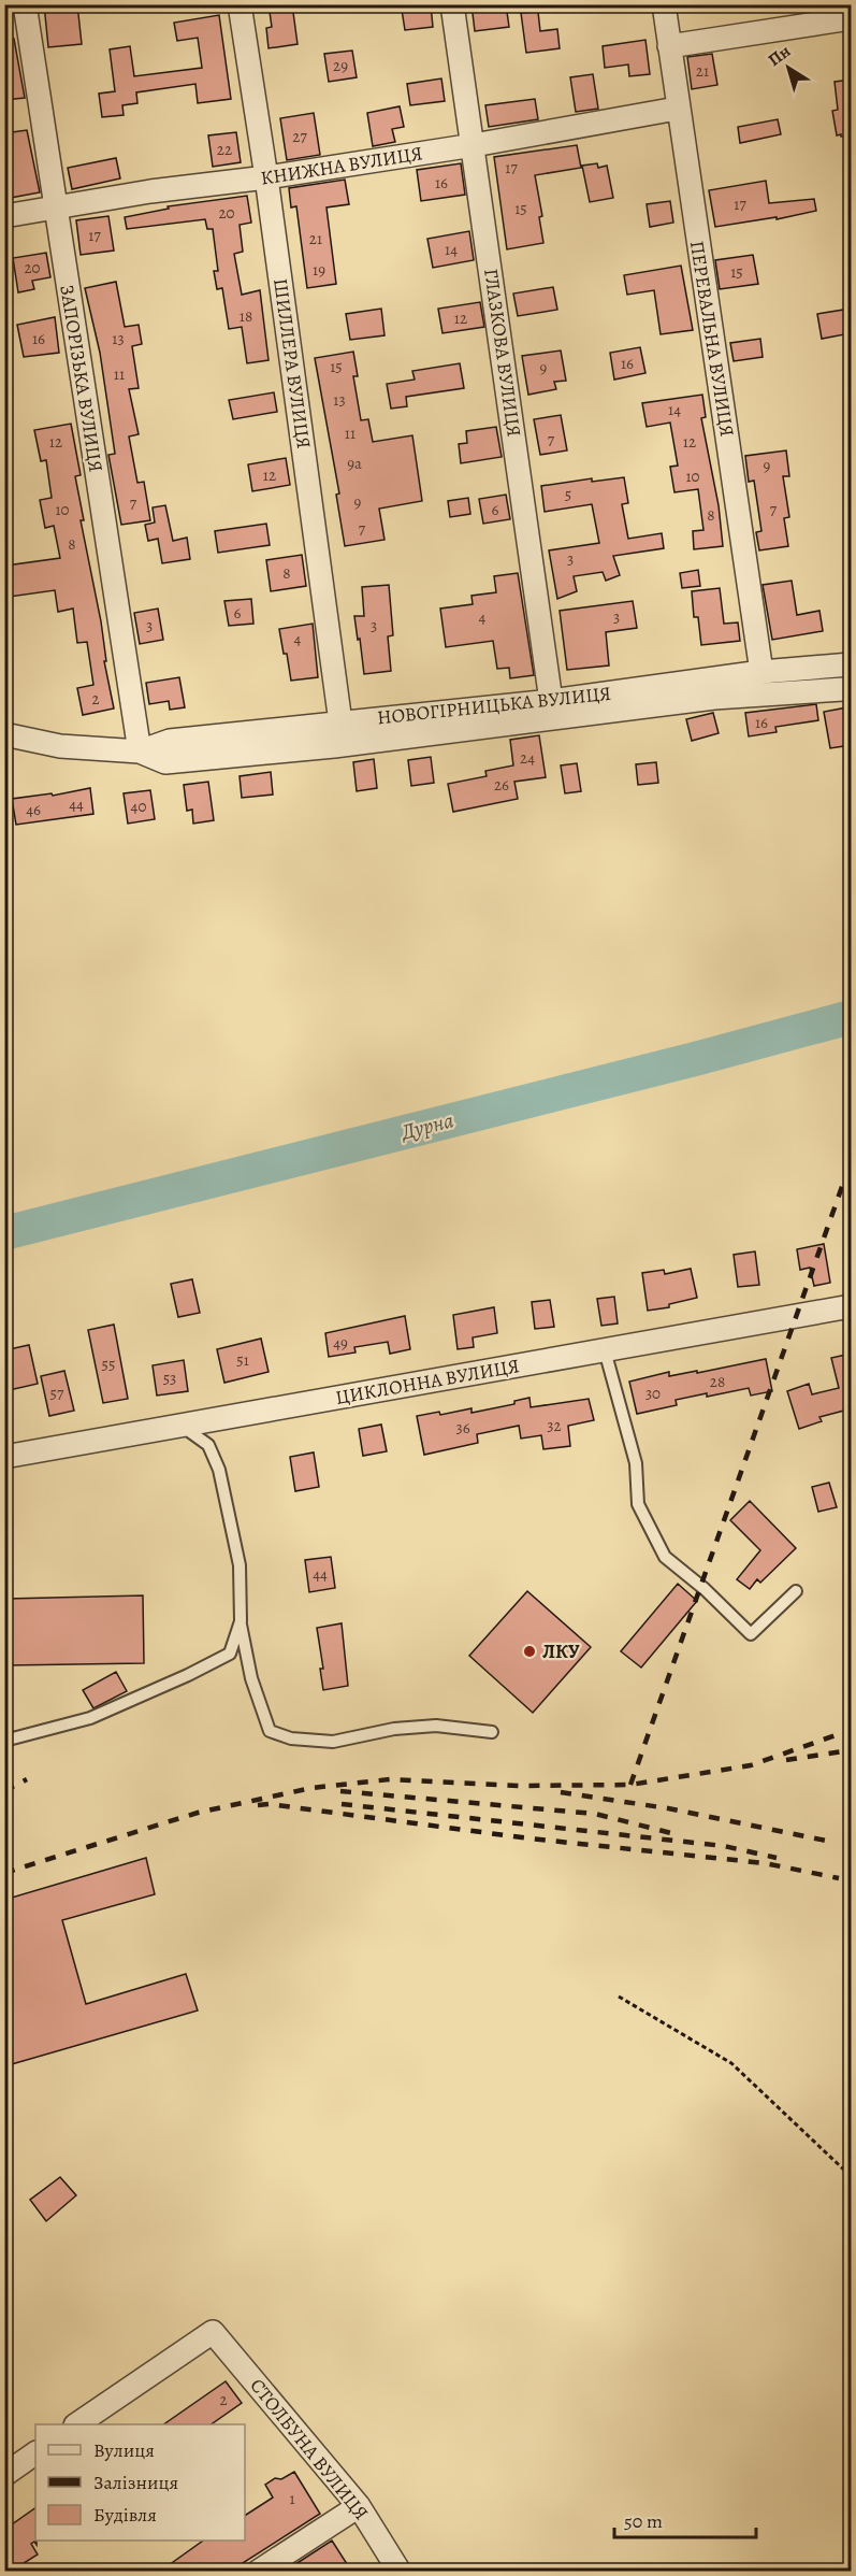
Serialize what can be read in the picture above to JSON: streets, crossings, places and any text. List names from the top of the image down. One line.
{"streets":{"street":["КНИЖНА ВУЛИЦЯ","ПЕРЕВАЛЬНА ВУЛИЦЯ","ГЛАЗКОВА ВУЛИЦЯ","ШИЛЛЕРА ВУЛИЦЯ","ЗАПОРІЗЬКА ВУЛИЦЯ","НОВОГІРНИЦЬКА ВУЛИЦЯ","ЦИКЛОННА ВУЛИЦЯ","СТОЛБУНА ВУЛИЦЯ"]},"crossings":[["КНИЖНА ВУЛИЦЯ","ПЕРЕВАЛЬНА ВУЛИЦЯ"],["КНИЖНА ВУЛИЦЯ","ГЛАЗКОВА ВУЛИЦЯ"],["КНИЖНА ВУЛИЦЯ","ШИЛЛЕРА ВУЛИЦЯ"],["КНИЖНА ВУЛИЦЯ","ЗАПОРІЗЬКА ВУЛИЦЯ"],["ПЕРЕВАЛЬНА ВУЛИЦЯ","НОВОГІРНИЦЬКА ВУЛИЦЯ"],["ГЛАЗКОВА ВУЛИЦЯ","НОВОГІРНИЦЬКА ВУЛИЦЯ"],["ШИЛЛЕРА ВУЛИЦЯ","НОВОГІРНИЦЬКА ВУЛИЦЯ"],["ЗАПОРІЗЬКА ВУЛИЦЯ","НОВОГІРНИЦЬКА ВУЛИЦЯ"]],"water":["Дурна"],"places":["ЛКУ"],"house_numbers":["29","21","27","22","17","16","17","15","20","17","21","14","20","19","15","18","12","16","13","16","15","9","11","13","14","11","7","12","12","9а","9","12","10","5","9","7","10","6","7","8","7","8","3","8","6","4","3","3","3","4","2","16","24","26","44","40","46","49","51","55","53","28","57","30","32","36","44","2","1"],"legend":["Вулиця","Залізниця","Будівля"],"scale_bar":"50 m","north":"top left"}
